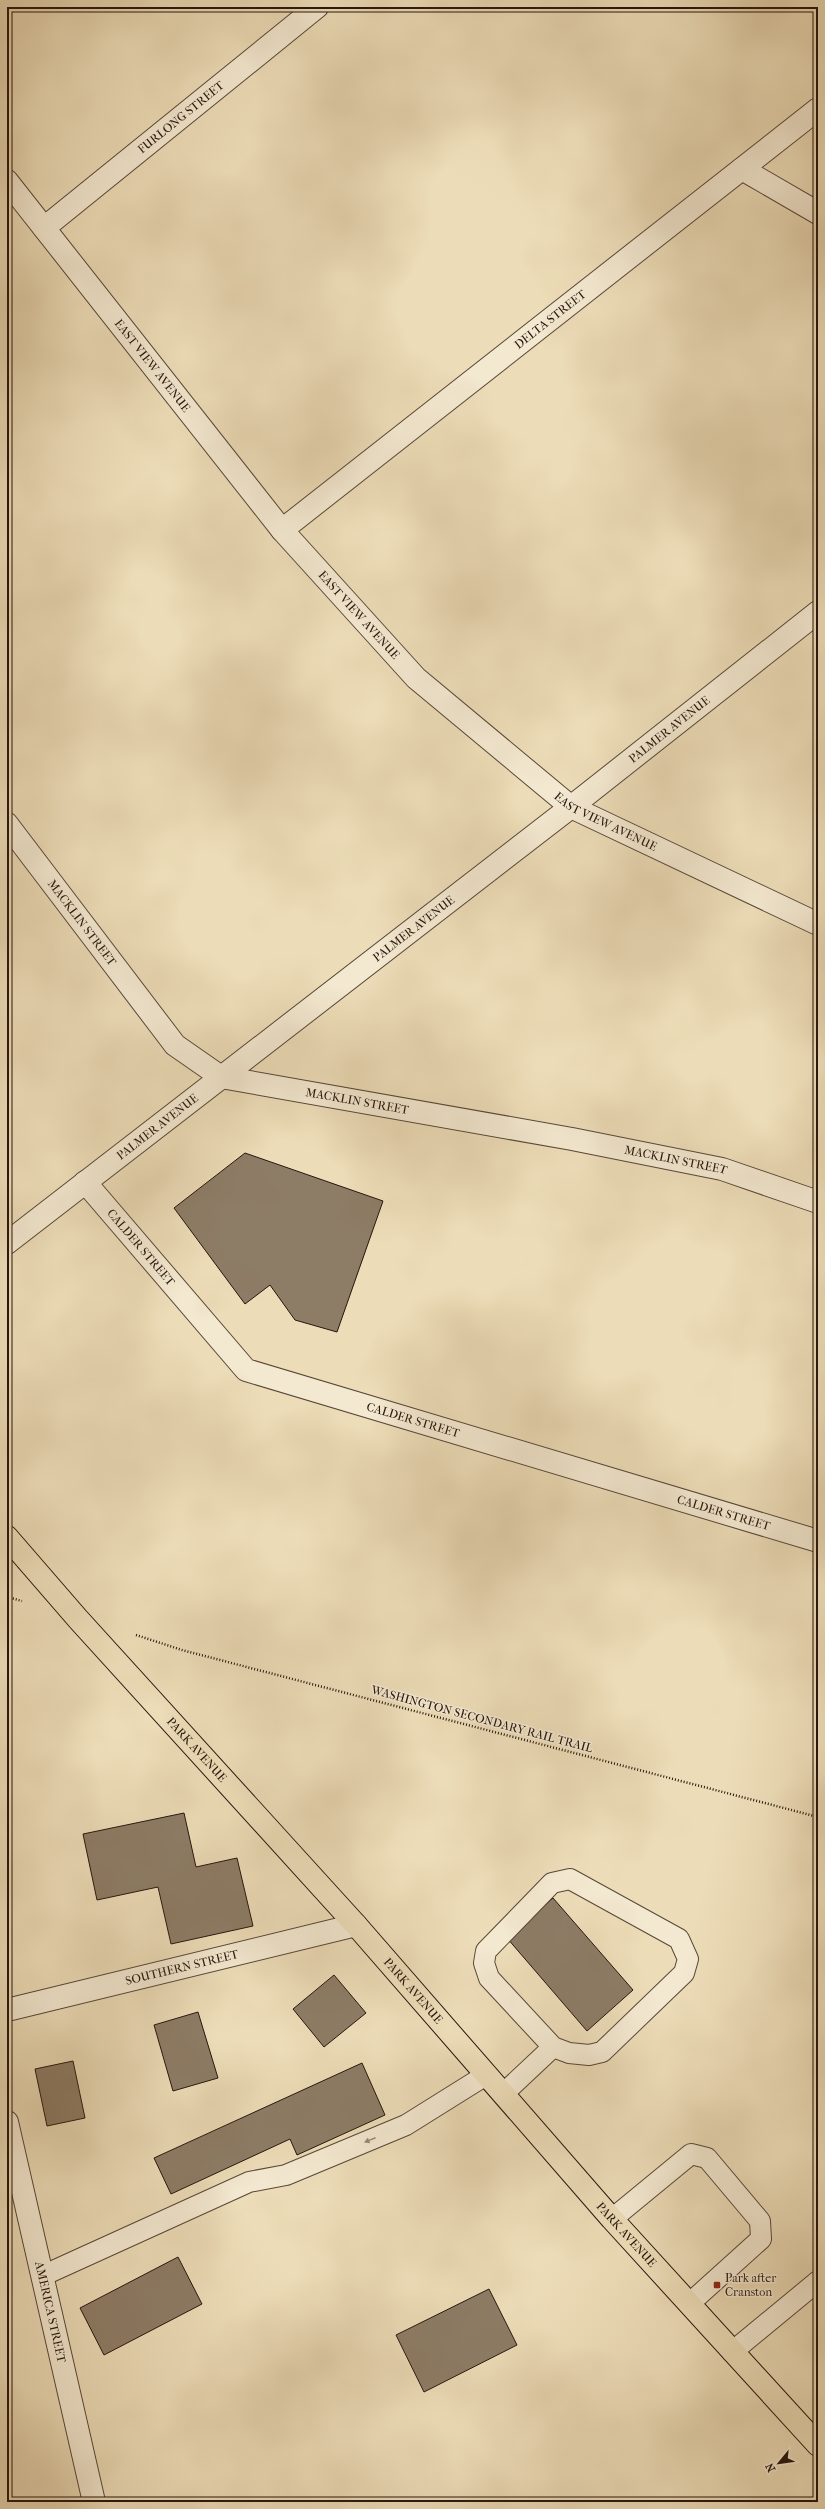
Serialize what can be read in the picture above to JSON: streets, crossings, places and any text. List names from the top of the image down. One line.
{"streets":{"main road":["PARK AVENUE"],"street":["FURLONG STREET","DELTA STREET","EAST VIEW AVENUE","PALMER AVENUE","MACKLIN STREET","CALDER STREET","SOUTHERN STREET","AMERICA STREET"],"path":["WASHINGTON SECONDARY RAIL TRAIL"]},"crossings":[["FURLONG STREET","EAST VIEW AVENUE"],["DELTA STREET","EAST VIEW AVENUE"],["EAST VIEW AVENUE","PALMER AVENUE"],["PALMER AVENUE","MACKLIN STREET"],["PALMER AVENUE","CALDER STREET"],["PARK AVENUE","SOUTHERN STREET"]],"places":{"transit":["Park after Cranston"]},"north":"bottom left"}
